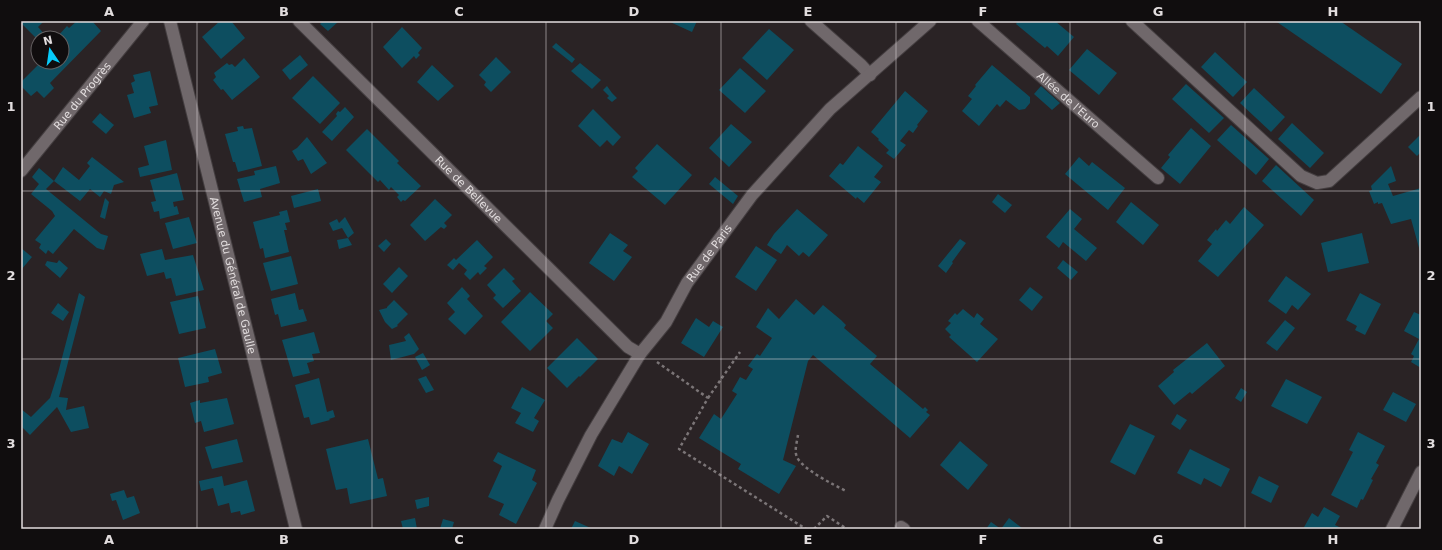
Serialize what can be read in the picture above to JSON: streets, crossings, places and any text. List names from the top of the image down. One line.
{"streets":{"street":["Rue du Progrès","Allée de l'Euro","Rue de Bellevue","Rue de Paris","Avenue du Général de Gaulle"]},"crossings":[["Rue de Bellevue","Rue de Paris"]],"north":"top","grid":{"columns":["A","B","C","D","E","F","G","H"],"rows":["1","2","3"]}}
